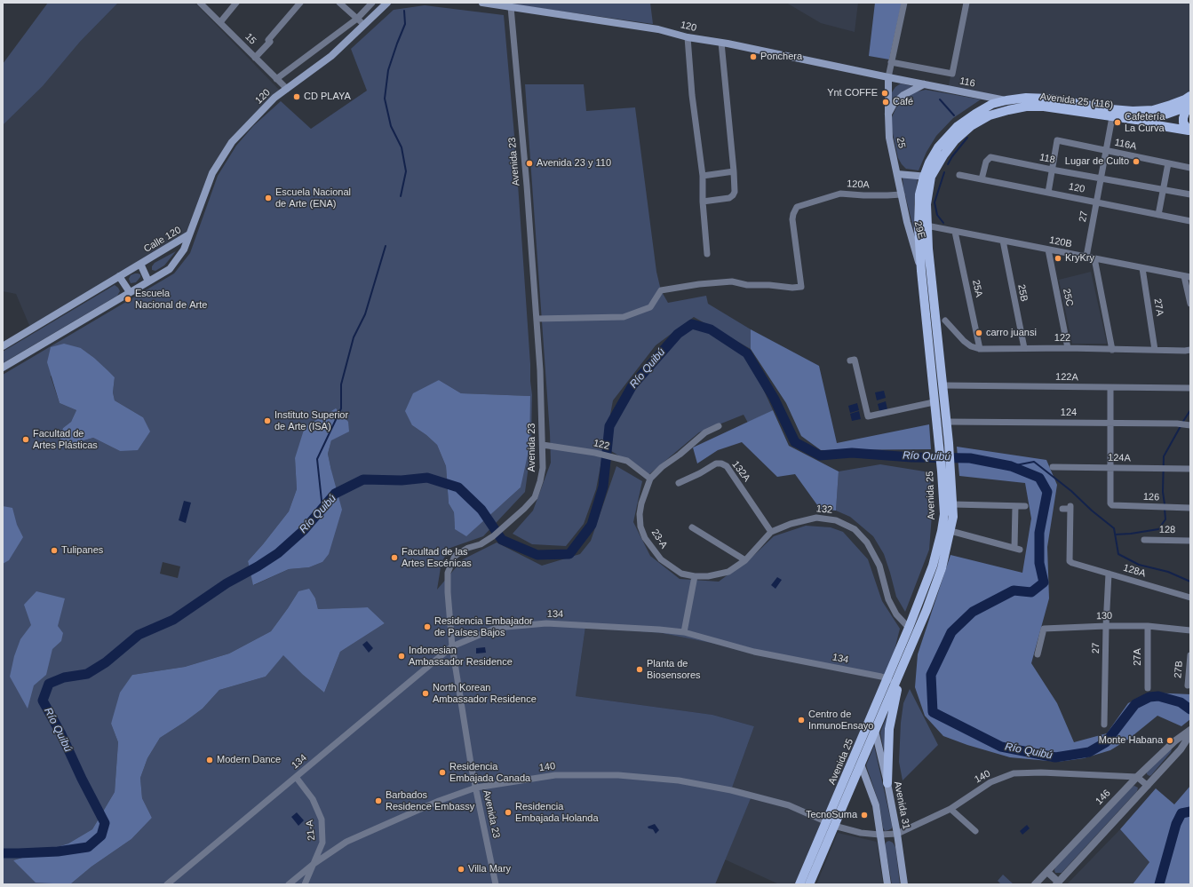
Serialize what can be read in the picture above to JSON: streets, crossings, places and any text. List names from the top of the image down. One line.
{"streets":{"main road":["120","116","Avenida 25 (116)","25","29E","Calle 120","Avenida 25","Avenida 31"],"street":["15","116A","118","Avenida 23","120A","27","120B","25A","25B","25C","27A","122","122A","124","124A","132A","126","132","128","23-A","128A","134","130","27B","140","146","21-A"]},"crossings":[["120","15"],["120","116"],["120","25"],["120","118"],["120","Avenida 23"],["120","27"],["120","Calle 120"],["116","Avenida 25 (116)"],["116","25"],["116","Avenida 25"],["Avenida 25 (116)","27"],["Avenida 25 (116)","Avenida 25"],["25","120A"],["25","29E"],["116A","118"],["116A","27"],["118","27"],["Avenida 23","120A"],["Avenida 23","122"],["Avenida 23","134"],["Avenida 23","140"],["120A","29E"],["27","120B"],["27","128A"],["27","130"],["29E","Avenida 25"],["120B","25A"],["120B","25B"],["120B","25C"],["120B","27A"],["120B","Avenida 25"],["25A","122"],["25B","122"],["25C","122"],["27A","122"],["27A","130"],["122","23-A"],["122A","Avenida 25"],["124","Avenida 25"],["124A","126"],["132A","132"],["Avenida 25","132"],["Avenida 25","134"],["Avenida 25","140"],["Avenida 25","Avenida 31"],["132","23-A"],["134","21-A"],["140","146"],["140","Avenida 31"],["140","21-A"]],"water":["Río Quibú"],"places":["Ponchera","Ynt COFFE","CD PLAYA","Café","Cafetería La Curva","Lugar de Culto","Avenida 23 y 110","Escuela Nacional de Arte (ENA)","KryKry","Escuela Nacional de Arte","carro juansi","Instituto Superior de Arte (ISA)","Facultad de Artes Plásticas","Tulipanes","Facultad de las Artes Escénicas","Residencia Embajador de Países Bajos","Indonesian Ambassador Residence","Planta de Biosensores","North Korean Ambassador Residence","Centro de InmunoEnsayo","Monte Habana","Modern Dance","Residencia Embajada Canada","Barbados Residence Embassy","Residencia Embajada Holanda","TecnoSuma","Villa Mary"]}
